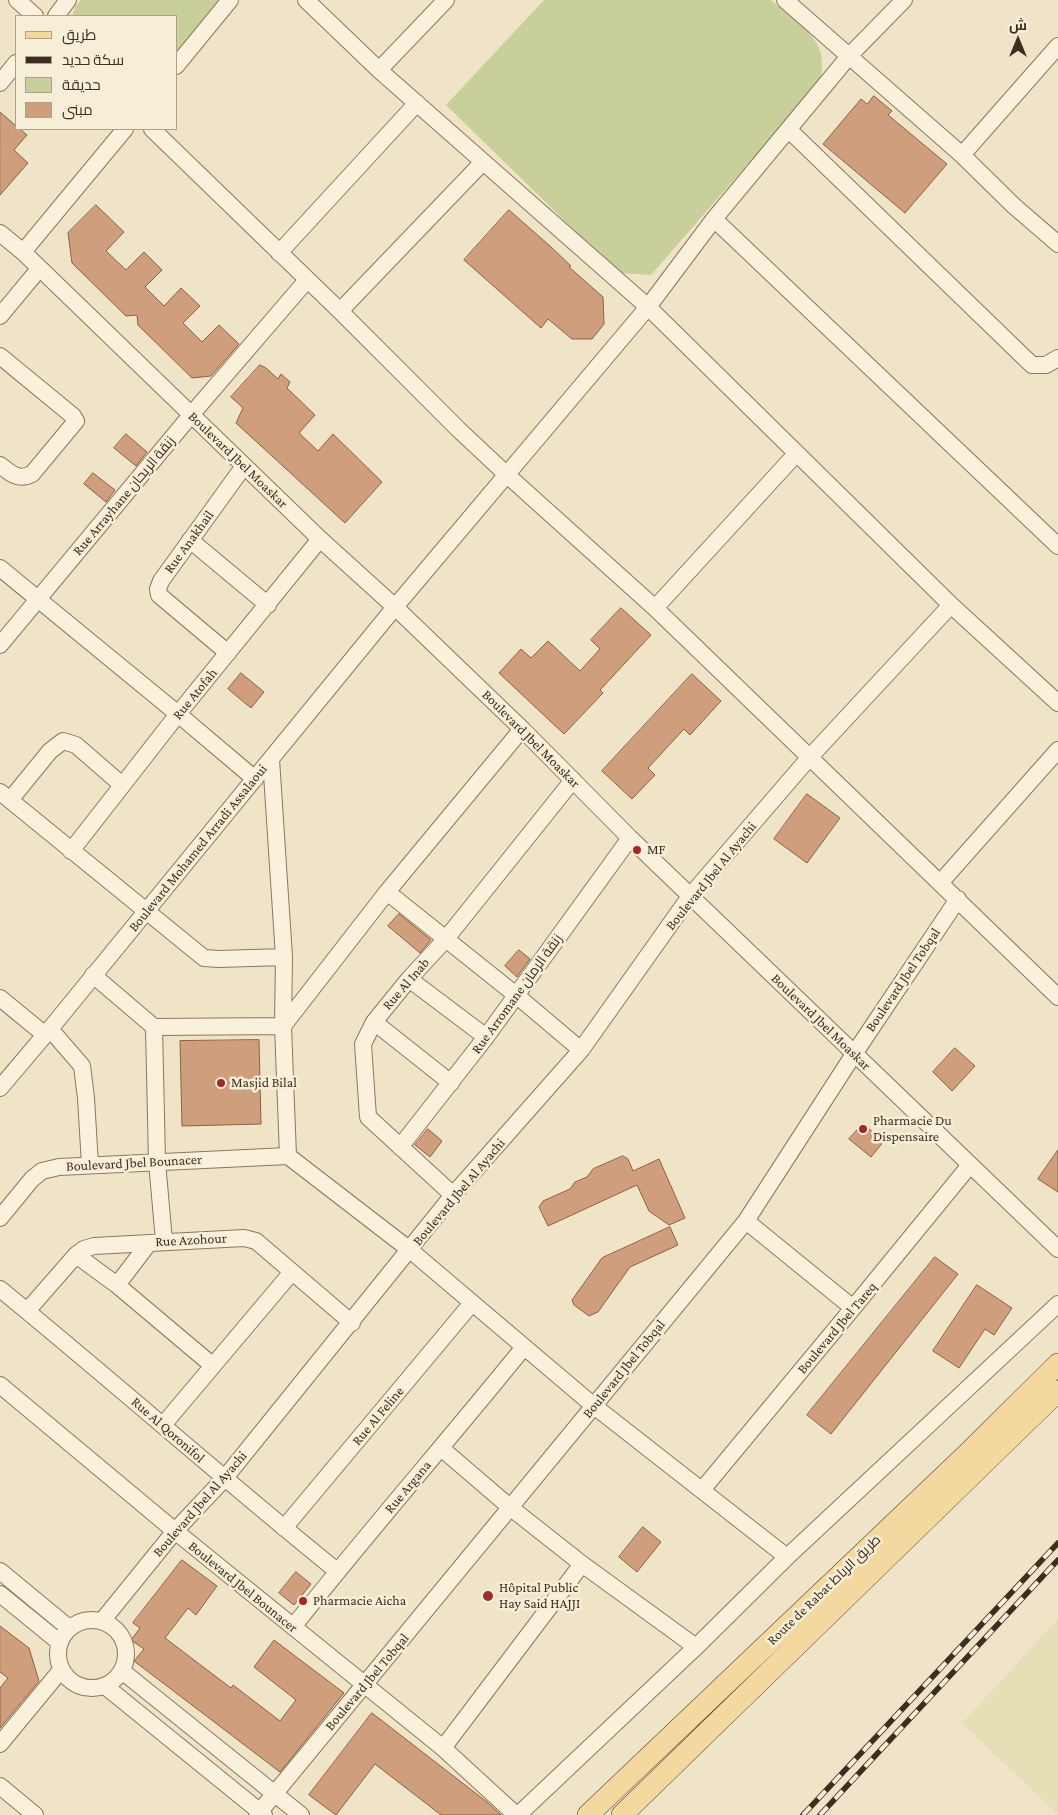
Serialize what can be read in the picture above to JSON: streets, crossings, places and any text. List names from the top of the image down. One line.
{"streets":{"main road":["Route de Rabat طريق الرباط"],"street":["Boulevard Jbel Moaskar","Rue Arrayhane زنقة الريحان","Rue Anakhail","Rue Atofah","Boulevard Mohamed Arradi Assalaoui","Boulevard Jbel Al Ayachi","Boulevard Jbel Tobqal","Rue Al Inab","Rue Arromane زنقة الرمان","Boulevard Jbel Bounacer","Rue Azohour","Boulevard Jbel Tareq","Rue Al Feline","Rue Al Qoronifol","Rue Argana"]},"crossings":[["Boulevard Jbel Moaskar","Rue Arrayhane زنقة الريحان"],["Boulevard Jbel Moaskar","Rue Anakhail"],["Boulevard Jbel Moaskar","Rue Atofah"],["Boulevard Jbel Moaskar","Boulevard Mohamed Arradi Assalaoui"],["Boulevard Jbel Moaskar","Boulevard Jbel Al Ayachi"],["Boulevard Jbel Moaskar","Boulevard Jbel Tobqal"],["Boulevard Jbel Moaskar","Rue Al Inab"],["Boulevard Jbel Moaskar","Rue Arromane زنقة الرمان"],["Boulevard Jbel Moaskar","Boulevard Jbel Tareq"],["Rue Anakhail","Rue Atofah"],["Boulevard Jbel Al Ayachi","Rue Al Inab"],["Boulevard Jbel Al Ayachi","Boulevard Jbel Bounacer"],["Boulevard Jbel Al Ayachi","Rue Azohour"],["Boulevard Jbel Al Ayachi","Rue Al Qoronifol"],["Boulevard Jbel Tobqal","Boulevard Jbel Bounacer"],["Rue Al Inab","Rue Arromane زنقة الرمان"],["Boulevard Jbel Bounacer","Rue Argana"],["Rue Azohour","Rue Al Qoronifol"],["Rue Al Feline","Rue Al Qoronifol"],["Rue Al Qoronifol","Rue Argana"]],"places":["MF","Masjid Bilal","Pharmacie Du Dispensaire","Hôpital Public Hay Said HAJJI","Pharmacie Aicha"],"legend":["طريق","سكة حديد","حديقة","مبنى"],"north":"top"}
